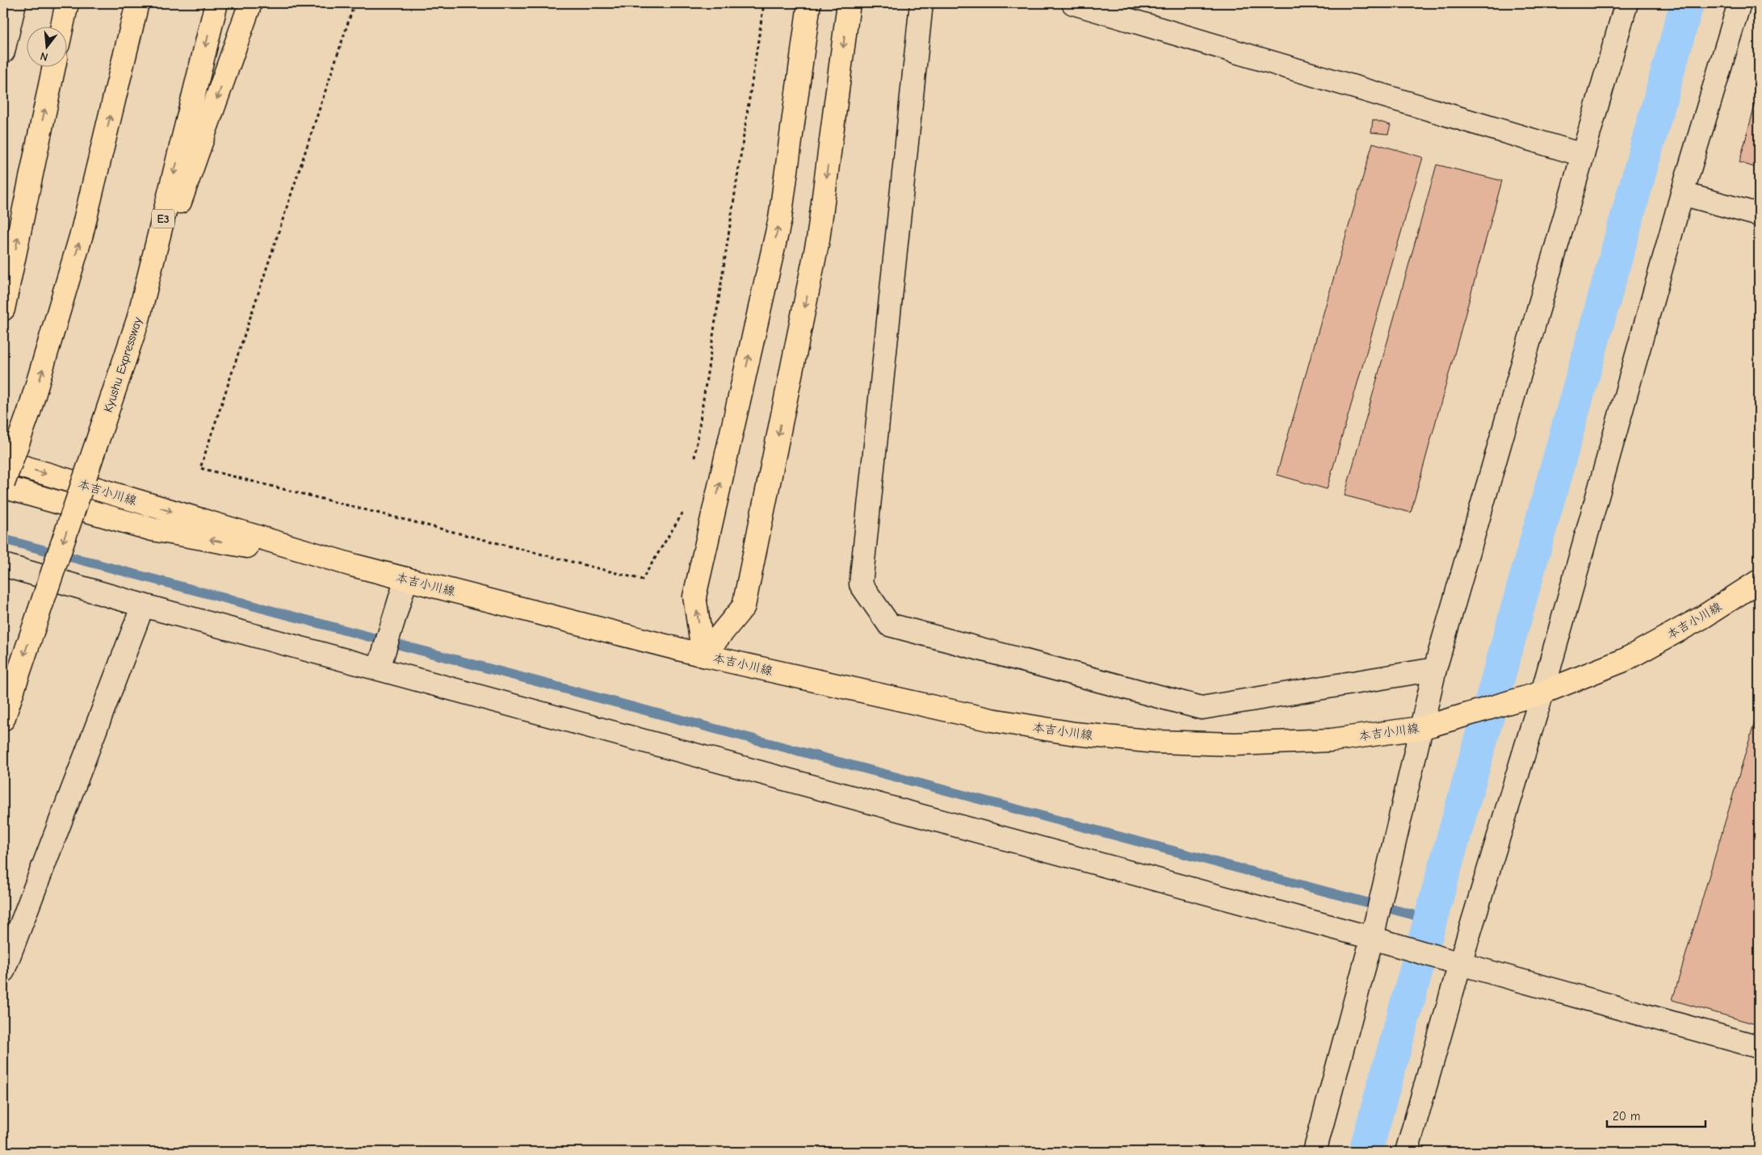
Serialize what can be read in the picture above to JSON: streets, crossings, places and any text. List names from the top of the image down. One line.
{"streets":{"main road":["E3","Kyushu Expressway","本吉小川線"]},"scale_bar":"20 m","north":"bottom"}
